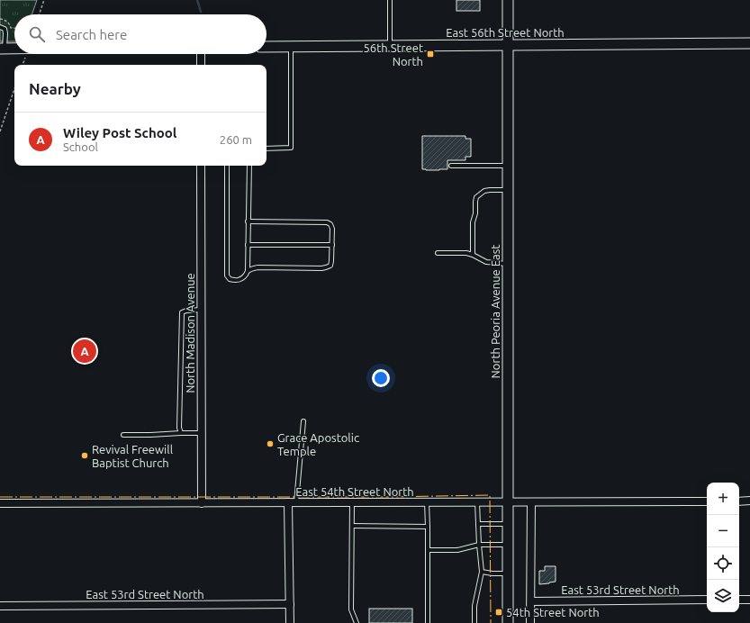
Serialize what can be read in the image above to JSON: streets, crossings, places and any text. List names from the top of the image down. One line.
{"streets":{"main road":["East 56th Street North","North Peoria Avenue East"],"street":["North Madison Avenue","East 54th Street North","East 53rd Street North"]},"crossings":[["East 56th Street North","North Peoria Avenue East"],["North Peoria Avenue East","East 54th Street North"],["North Madison Avenue","East 54th Street North"]],"places":{"transit":["56th Street North","54th Street North"],"other":["Grace Apostolic Temple","Revival Freewill Baptist Church"]},"page":{"search":"Search here","heading":"Nearby","list":[{"mark":"A","name":"Wiley Post School","note":"School","value":"260 m"}],"pins":"A","map_buttons":["+","−"]}}
